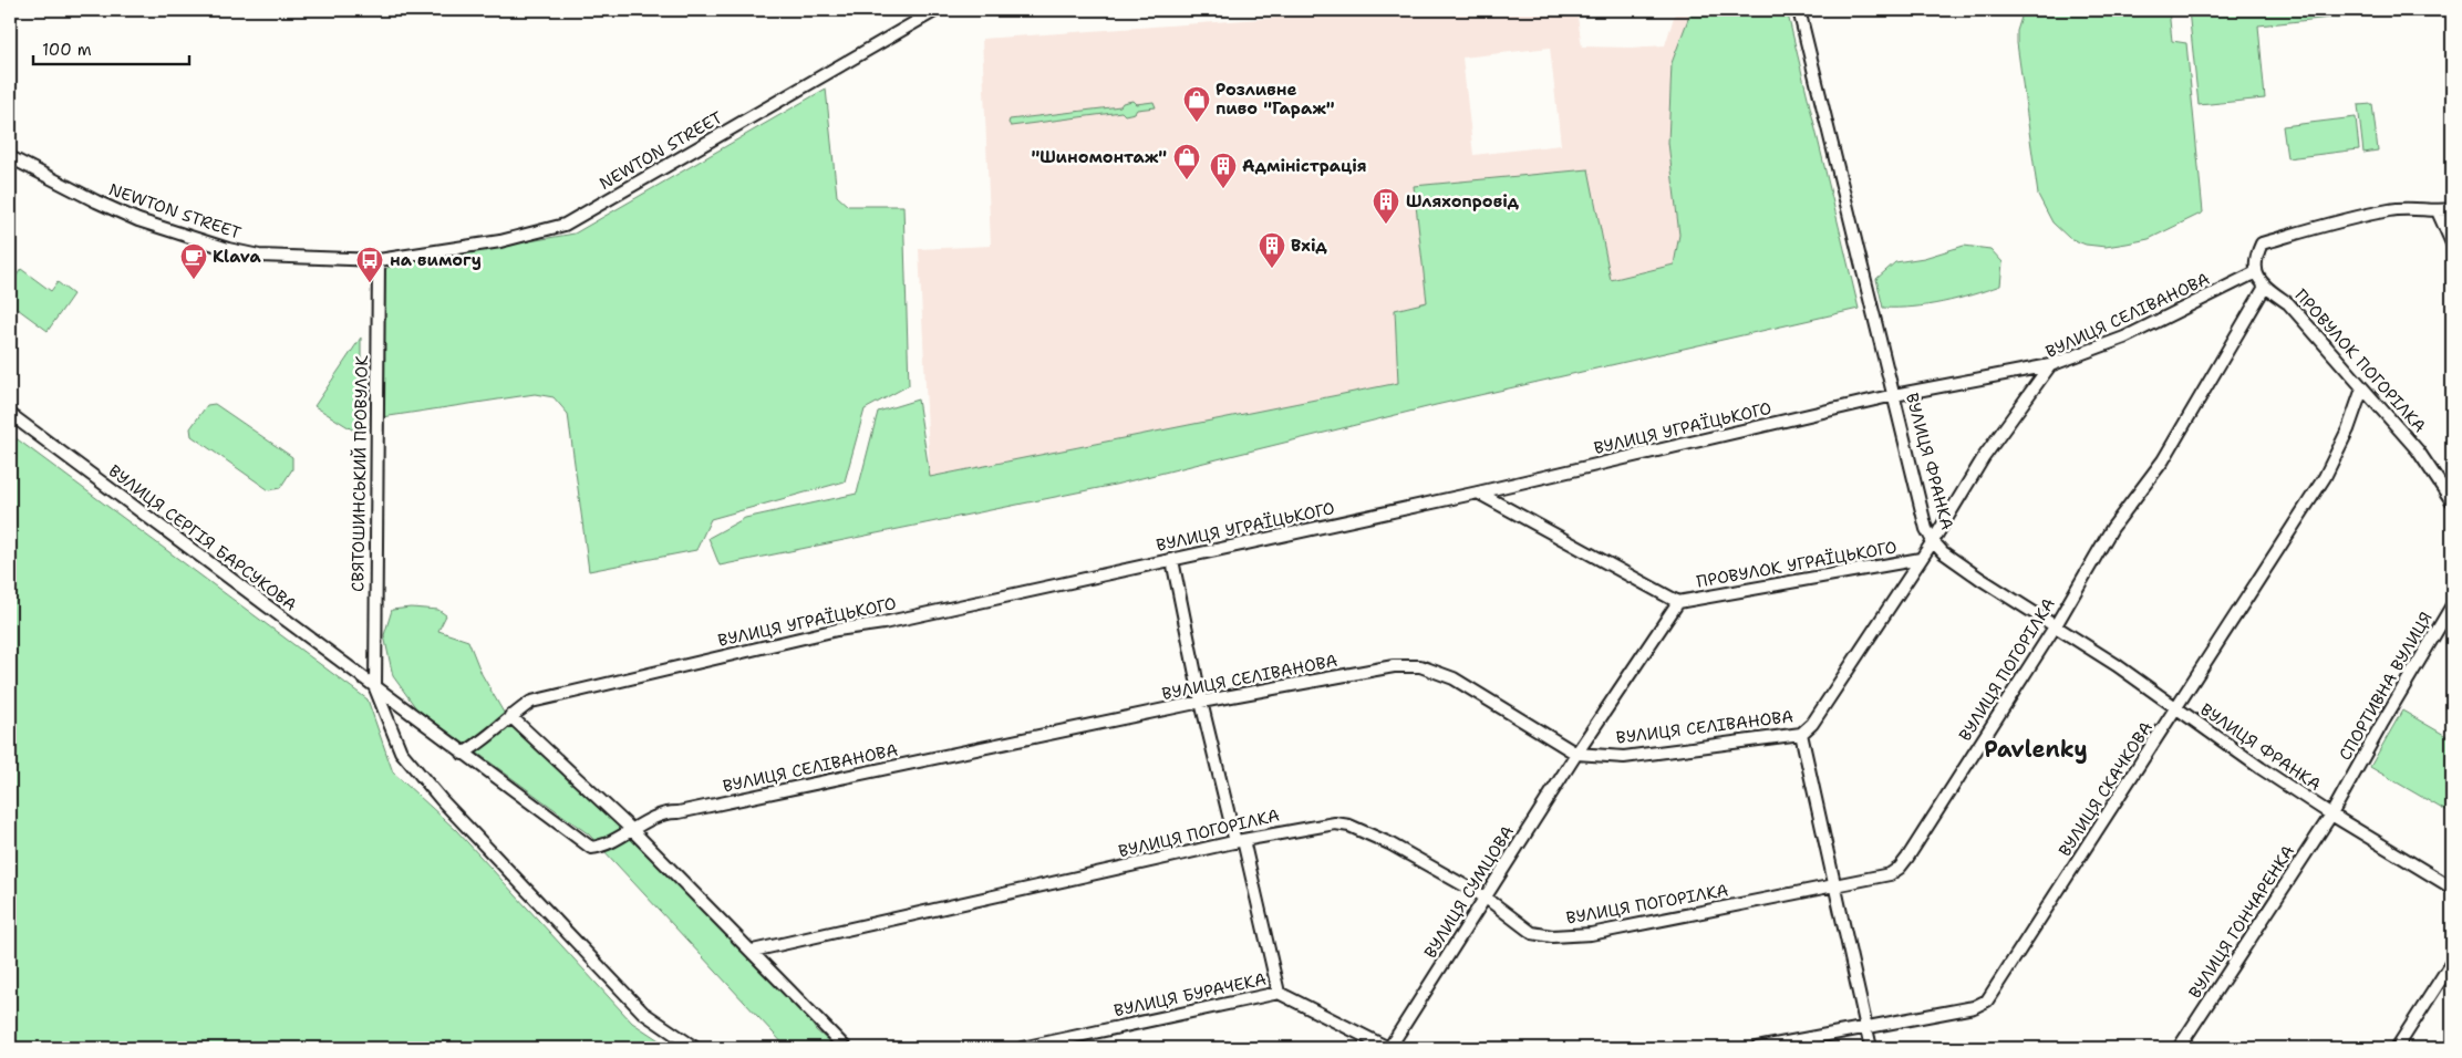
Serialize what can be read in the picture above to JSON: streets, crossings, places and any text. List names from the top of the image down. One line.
{"streets":{"street":["NEWTON STREET","ВУЛИЦЯ СЕЛІВАНОВА","ПРОВУЛОК ПОГОРІЛКА","ВУЛИЦЯ УГРАЇЦЬКОГО","ВУЛИЦЯ ФРАНКА","СВЯТОШИНСЬКИЙ ПРОВУЛОК","ВУЛИЦЯ СЕРГІЯ БАРСУКОВА","ПРОВУЛОК УГРАЇЦЬКОГО","ВУЛИЦЯ ПОГОРІЛКА","СПОРТИВНА ВУЛИЦЯ","ВУЛИЦЯ СКАЧКОВА","ВУЛИЦЯ СУМЦОВА","ВУЛИЦЯ ГОНЧАРЕНКА","ВУЛИЦЯ БУРАЧЕКА"]},"crossings":[["NEWTON STREET","СВЯТОШИНСЬКИЙ ПРОВУЛОК"],["ВУЛИЦЯ СЕЛІВАНОВА","ПРОВУЛОК ПОГОРІЛКА"],["ВУЛИЦЯ СЕЛІВАНОВА","ВУЛИЦЯ УГРАЇЦЬКОГО"],["ВУЛИЦЯ СЕЛІВАНОВА","ВУЛИЦЯ ФРАНКА"],["ВУЛИЦЯ СЕЛІВАНОВА","ВУЛИЦЯ СЕРГІЯ БАРСУКОВА"],["ВУЛИЦЯ СЕЛІВАНОВА","ПРОВУЛОК УГРАЇЦЬКОГО"],["ВУЛИЦЯ СЕЛІВАНОВА","ВУЛИЦЯ СУМЦОВА"],["ПРОВУЛОК ПОГОРІЛКА","ВУЛИЦЯ ПОГОРІЛКА"],["ПРОВУЛОК ПОГОРІЛКА","ВУЛИЦЯ СКАЧКОВА"],["ВУЛИЦЯ УГРАЇЦЬКОГО","ВУЛИЦЯ ФРАНКА"],["ВУЛИЦЯ УГРАЇЦЬКОГО","ВУЛИЦЯ СЕРГІЯ БАРСУКОВА"],["ВУЛИЦЯ УГРАЇЦЬКОГО","ПРОВУЛОК УГРАЇЦЬКОГО"],["ВУЛИЦЯ ФРАНКА","ВУЛИЦЯ ПОГОРІЛКА"],["ВУЛИЦЯ ФРАНКА","СПОРТИВНА ВУЛИЦЯ"],["ВУЛИЦЯ ФРАНКА","ВУЛИЦЯ СКАЧКОВА"],["ВУЛИЦЯ ФРАНКА","ВУЛИЦЯ ГОНЧАРЕНКА"],["СВЯТОШИНСЬКИЙ ПРОВУЛОК","ВУЛИЦЯ СЕРГІЯ БАРСУКОВА"],["ПРОВУЛОК УГРАЇЦЬКОГО","ВУЛИЦЯ СУМЦОВА"],["ВУЛИЦЯ ПОГОРІЛКА","ВУЛИЦЯ СУМЦОВА"],["СПОРТИВНА ВУЛИЦЯ","ВУЛИЦЯ ГОНЧАРЕНКА"],["ВУЛИЦЯ СУМЦОВА","ВУЛИЦЯ БУРАЧЕКА"]],"districts":["Pavlenky"],"places":{"shop":["Розливне пиво \"Гараж\"","\"Шиномонтаж\""],"building":["Адміністрація","Шляхопровід","Вхід"],"cafe":["Klava"],"bus stop":["на вимогу"]},"scale_bar":"100 m"}
